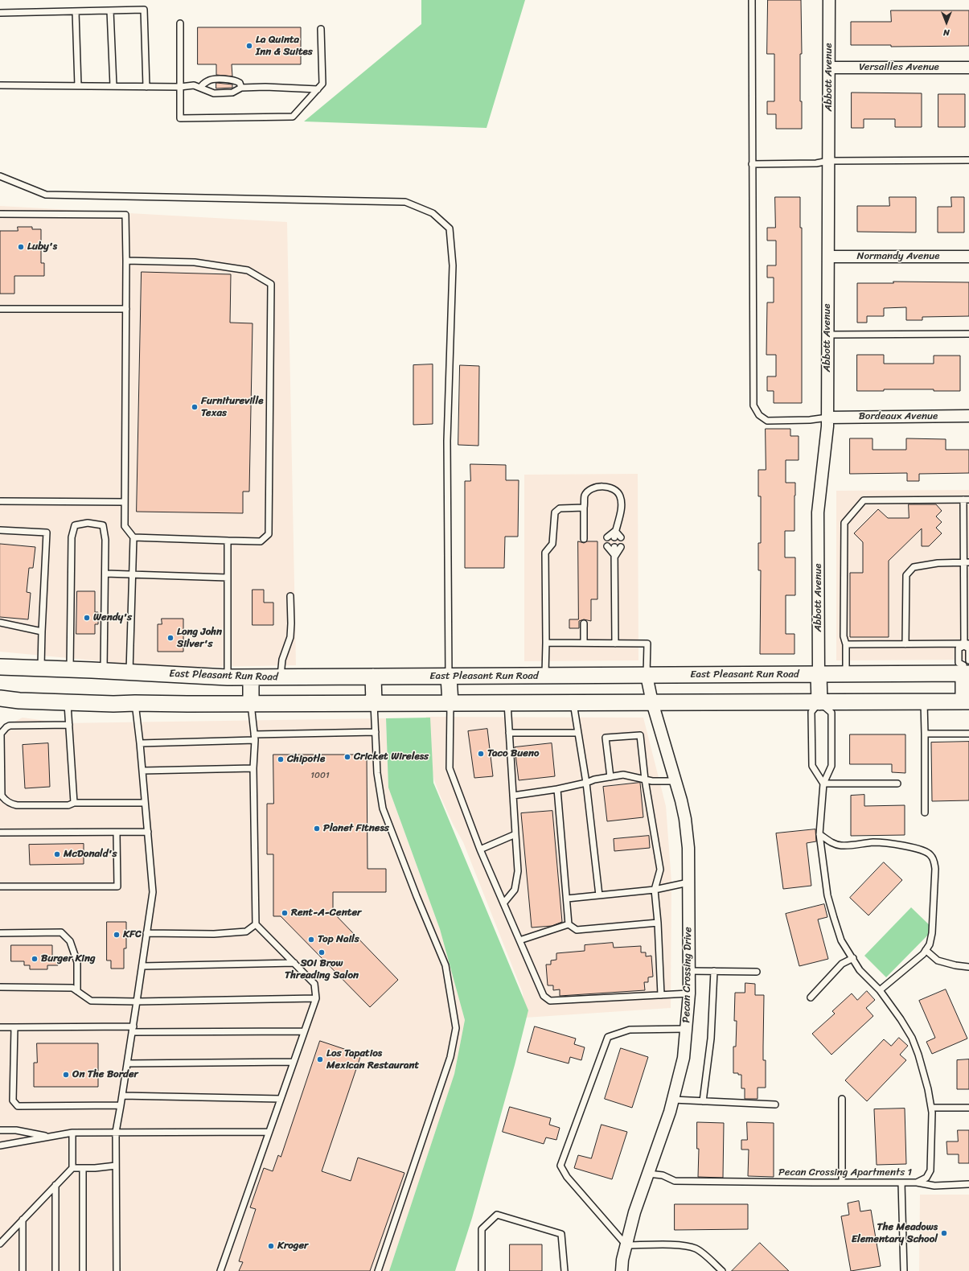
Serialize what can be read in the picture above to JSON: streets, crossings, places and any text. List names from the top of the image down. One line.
{"streets":{"main road":["East Pleasant Run Road"],"street":["Versailles Avenue","Abbott Avenue","Normandy Avenue","Bordeaux Avenue","Pecan Crossing Drive"],"lane":["Pecan Crossing Apartments 1"]},"crossings":[["Versailles Avenue","Abbott Avenue"],["Abbott Avenue","Normandy Avenue"],["Abbott Avenue","Bordeaux Avenue"],["Abbott Avenue","East Pleasant Run Road"],["East Pleasant Run Road","Pecan Crossing Drive"],["Pecan Crossing Drive","Pecan Crossing Apartments 1"]],"places":["La Quinta Inn & Suites","Luby's","Furnitureville Texas","Wendy's","Long John Silver's","Taco Bueno","Cricket Wireless","Chipotle","Planet Fitness","McDonald's","Rent-A-Center","KFC","Top Nails","SOI Brow Threading Salon","Burger King","Los Tapatios Mexican Restaurant","On The Border","The Meadows Elementary School","Kroger"],"house_numbers":["1001"],"north":"bottom"}
